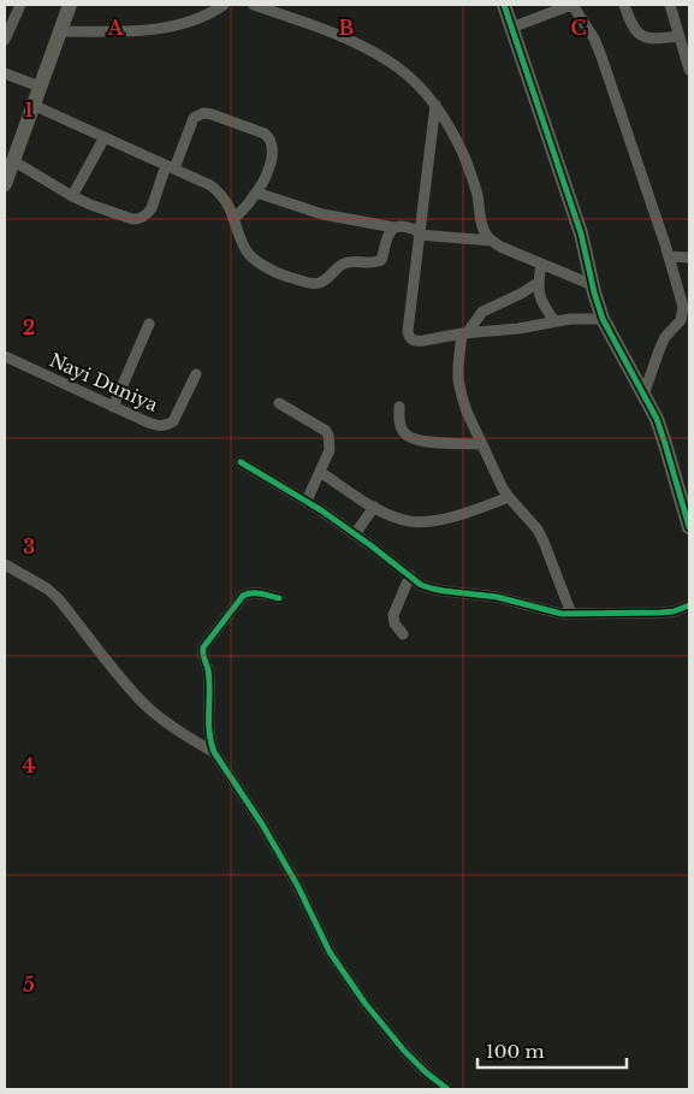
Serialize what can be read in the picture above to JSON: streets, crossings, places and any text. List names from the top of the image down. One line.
{"streets":{"street":["Nayi Duniya"]},"scale_bar":"100 m","grid":{"columns":["A","B","C"],"rows":["1","2","3","4","5"]}}
